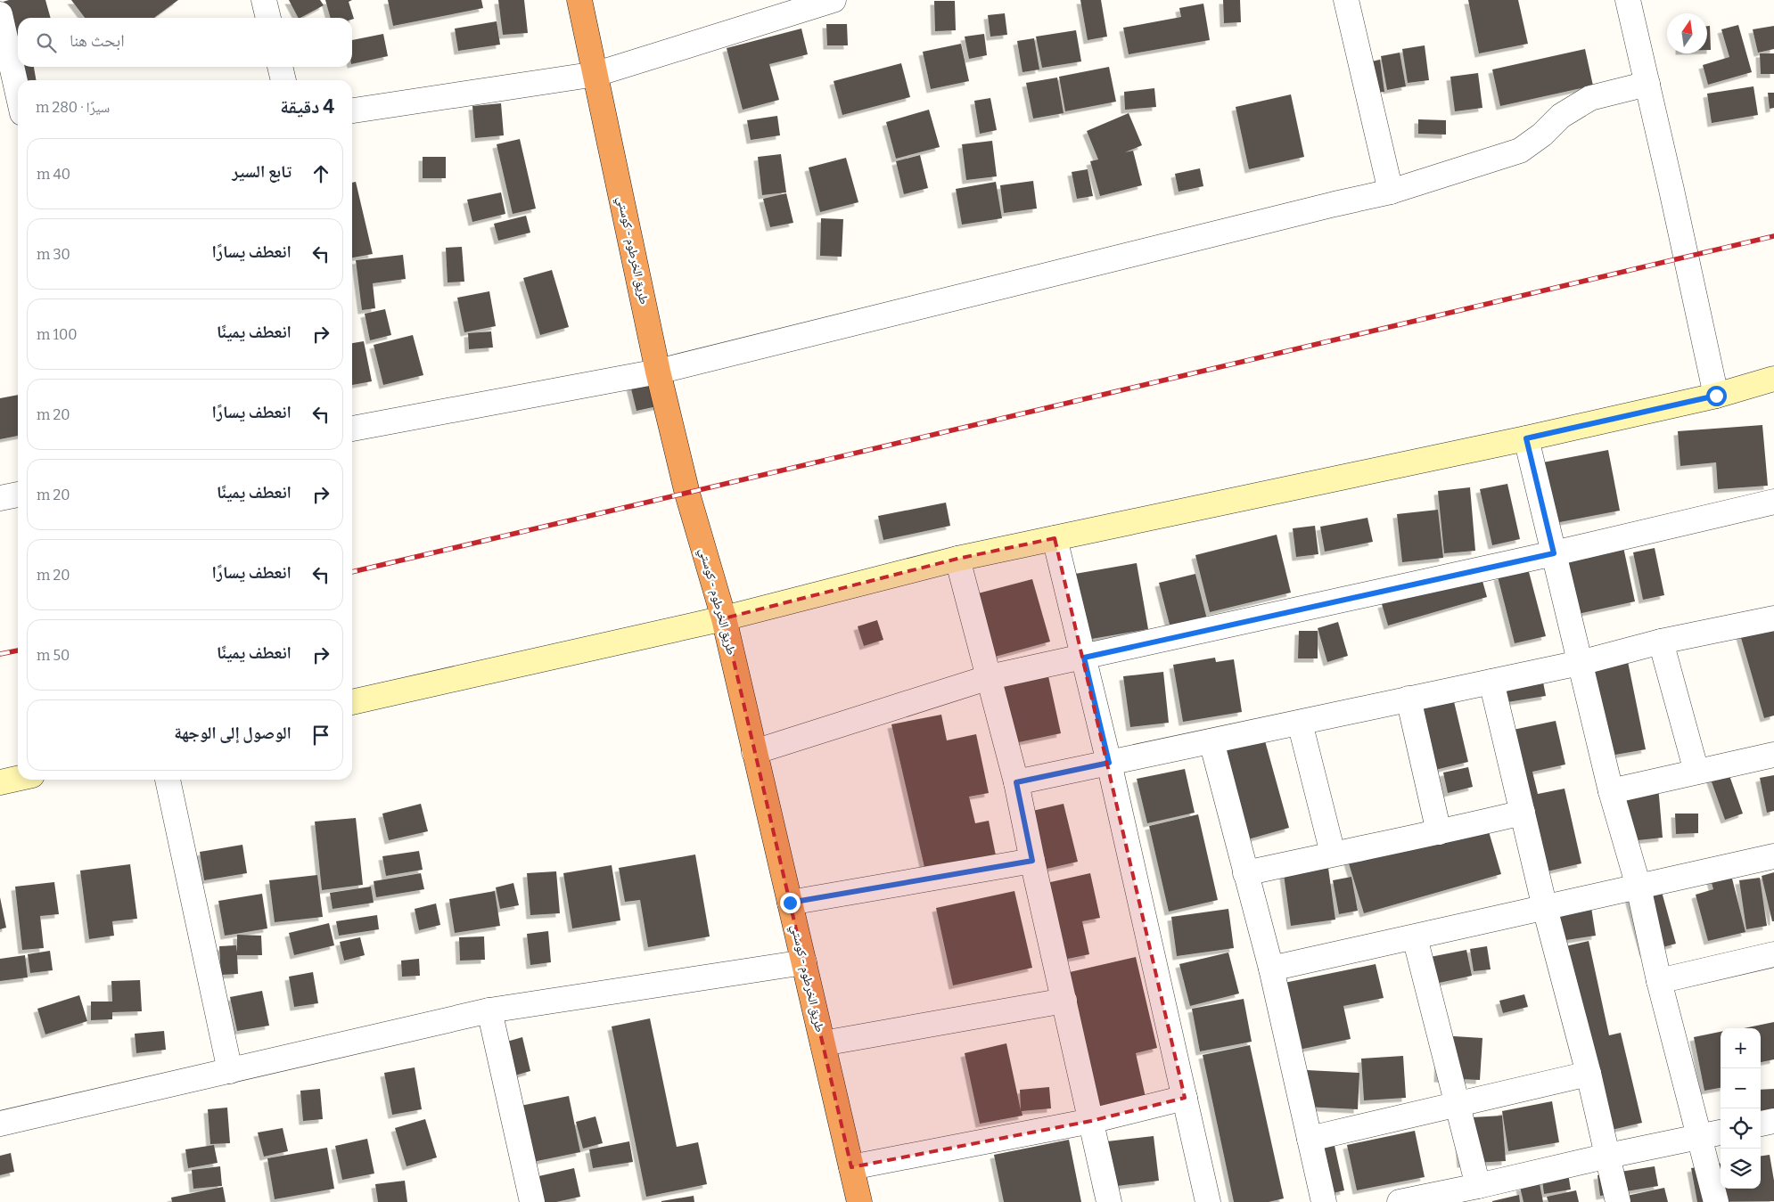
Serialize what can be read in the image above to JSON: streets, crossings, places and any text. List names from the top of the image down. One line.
{"streets":{"highway":["طريق الخرطوم - كوستي"]},"north":"top","page":{"search":"ابحث هنا","heading":["4 دقيقة","سيرًا · 280 m"],"list":[["تابع السير","40 m"],["انعطف يسارًا","30 m"],["انعطف يمينًا","100 m"],["انعطف يسارًا","20 m"],["انعطف يمينًا","20 m"],["انعطف يسارًا","20 m"],["انعطف يمينًا","50 m"],"الوصول إلى الوجهة"],"map_buttons":["+","−"]}}
